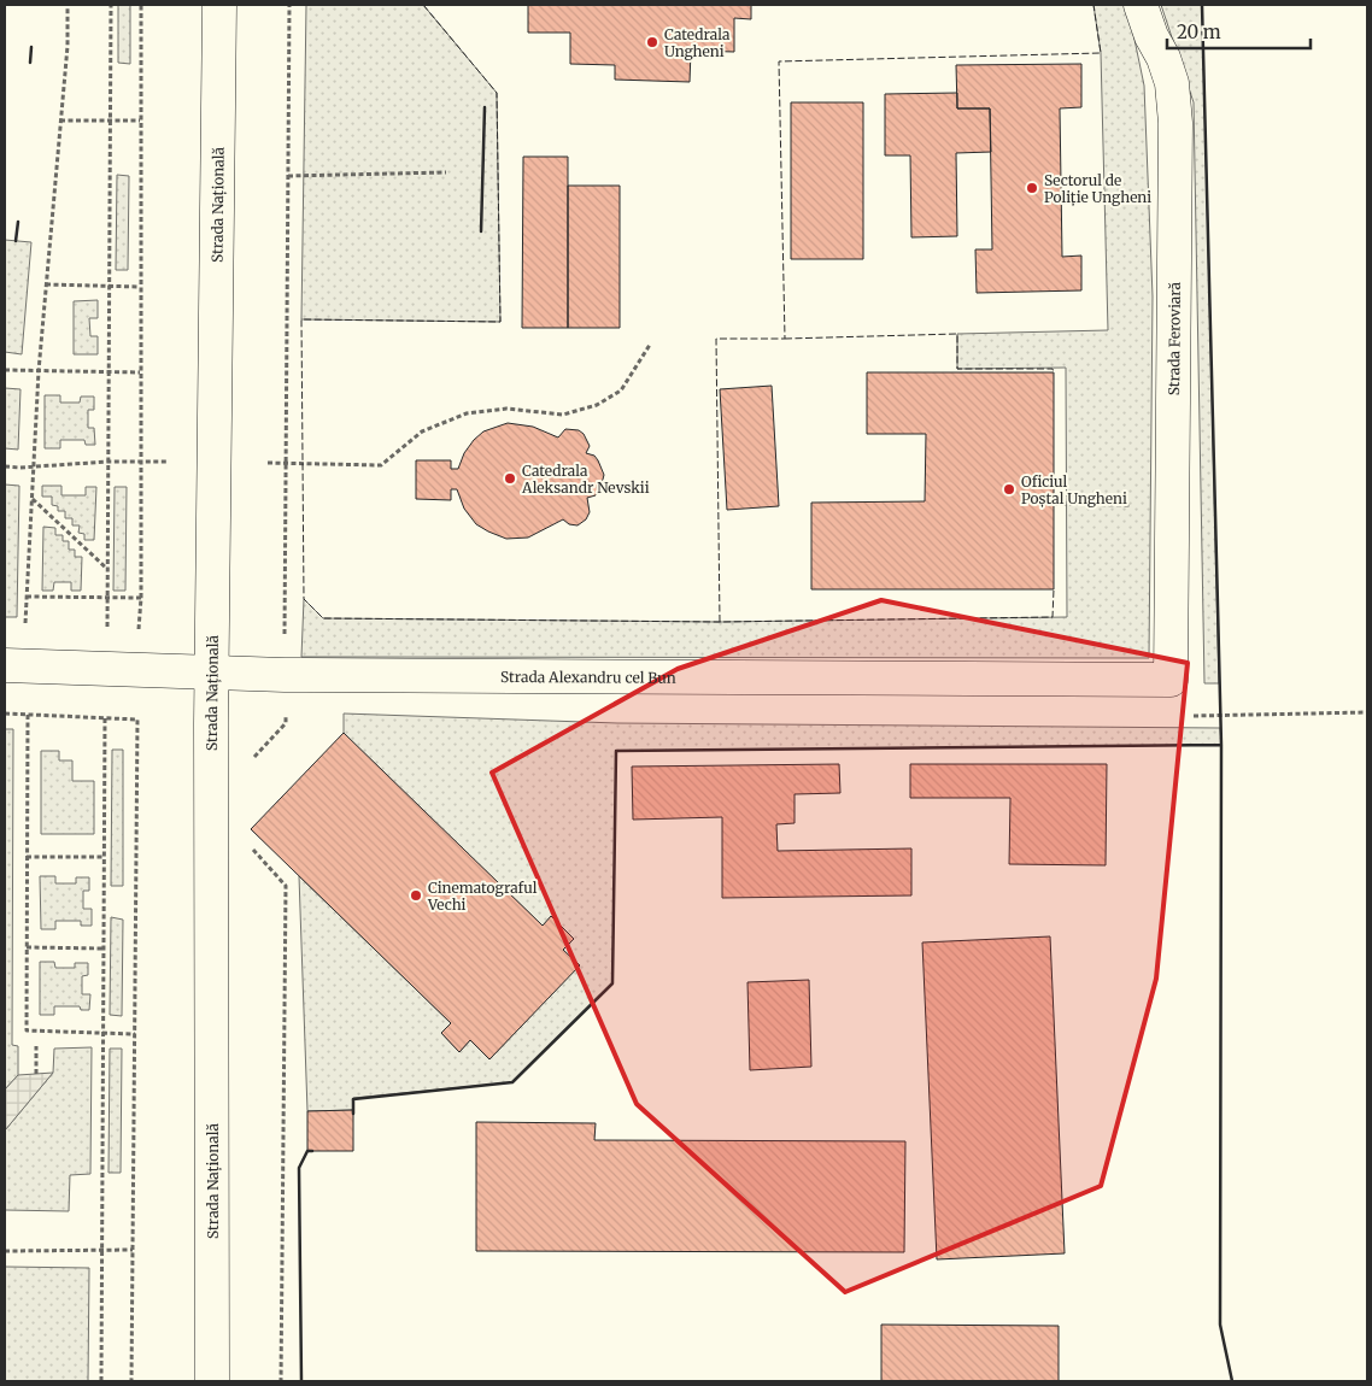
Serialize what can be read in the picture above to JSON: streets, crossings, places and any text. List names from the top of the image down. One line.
{"streets":{"street":["Strada Națională","Strada Feroviară","Strada Alexandru cel Bun"]},"crossings":[["Strada Națională","Strada Alexandru cel Bun"],["Strada Feroviară","Strada Alexandru cel Bun"]],"places":["Catedrala Ungheni","Sectorul de Poliție Ungheni","Catedrala Aleksandr Nevskii","Oficiul Poștal Ungheni","Cinematograful Vechi"],"scale_bar":"20 m"}
